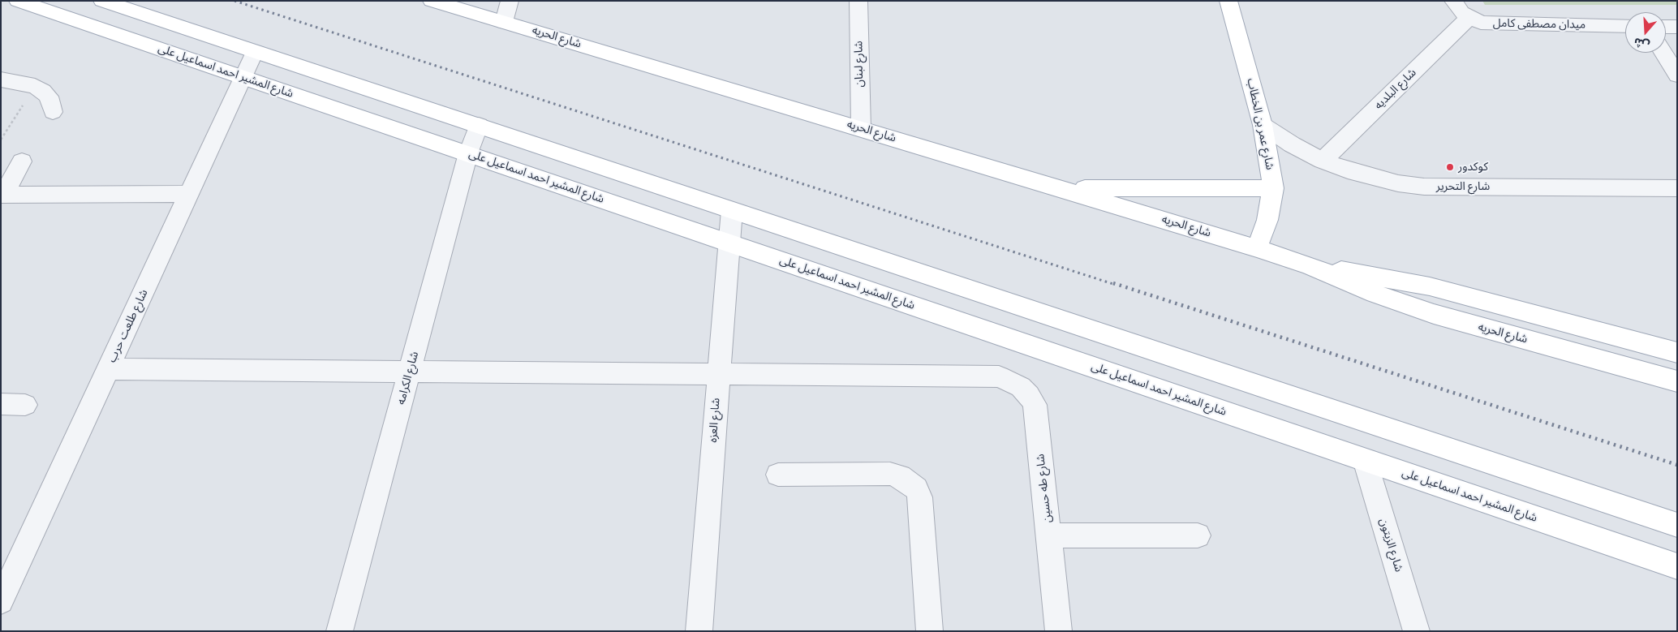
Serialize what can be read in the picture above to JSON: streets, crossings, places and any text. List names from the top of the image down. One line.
{"streets":{"main road":["شارع الحريه","شارع المشير احمد اسماعيل على","شارع عمر بن الخطاب"],"street":["ميدان مصطفى كامل","شارع لبنان","شارع البلديه","شارع التحرير","شارع طلعت حرب","شارع الكرامه","شارع العزه","شارع طه حسين","شارع الزيتون"]},"crossings":[["ميدان مصطفى كامل","شارع البلديه"],["شارع الحريه","شارع لبنان"],["شارع الحريه","شارع عمر بن الخطاب"],["شارع المشير احمد اسماعيل على","شارع طلعت حرب"],["شارع المشير احمد اسماعيل على","شارع الكرامه"],["شارع المشير احمد اسماعيل على","شارع العزه"],["شارع المشير احمد اسماعيل على","شارع الزيتون"],["شارع البلديه","شارع التحرير"],["شارع عمر بن الخطاب","شارع التحرير"],["شارع طلعت حرب","شارع طه حسين"],["شارع الكرامه","شارع طه حسين"],["شارع العزه","شارع طه حسين"]],"places":["كوكدور"],"north":"bottom"}
